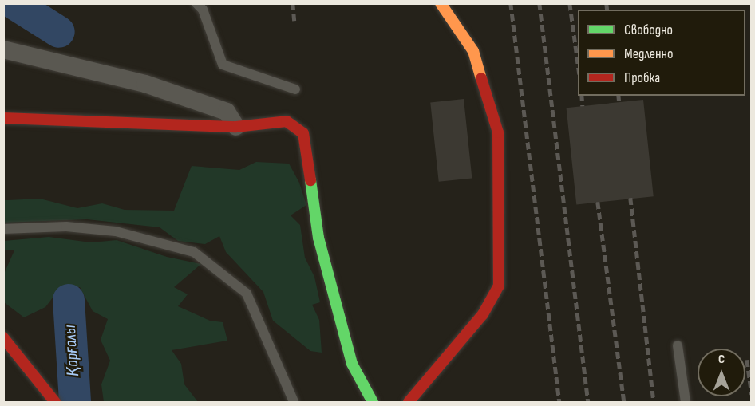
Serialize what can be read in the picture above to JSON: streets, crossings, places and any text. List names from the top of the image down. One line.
{"water":["Қарғалы"],"legend":["Свободно","Медленно","Пробка"],"north":"top"}
